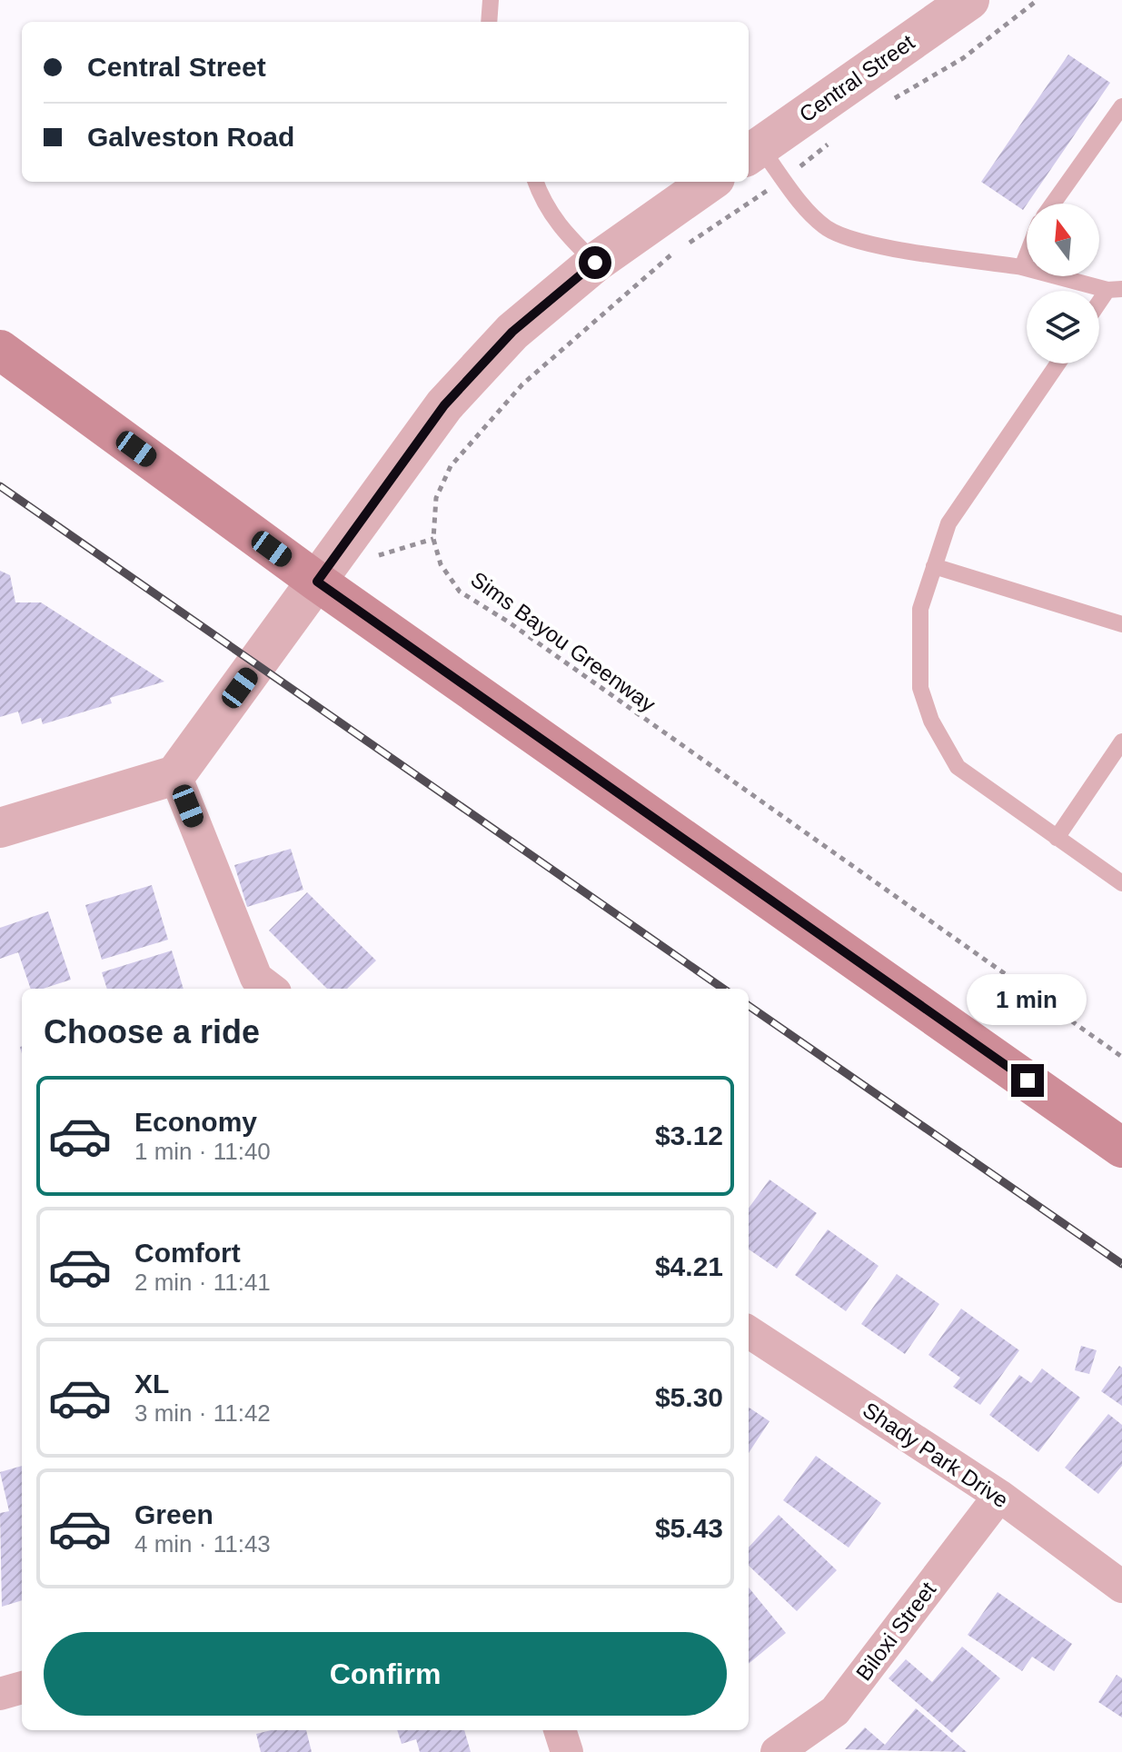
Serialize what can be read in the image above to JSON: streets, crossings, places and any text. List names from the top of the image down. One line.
{"streets":{"street":["Central Street","Shady Park Drive","Biloxi Street"],"path":["Sims Bayou Greenway"]},"crossings":[["Shady Park Drive","Biloxi Street"]],"north":"top","page":{"banner":["Central Street","Galveston Road"],"bubble":"1 min","heading":"Choose a ride","list":[{"name":"Economy","note":"1 min · 11:40","value":"$3.12"},{"name":"Comfort","note":"2 min · 11:41","value":"$4.21"},{"name":"XL","note":"3 min · 11:42","value":"$5.30"},{"name":"Green","note":"4 min · 11:43","value":"$5.43"}],"buttons":"Confirm"}}
